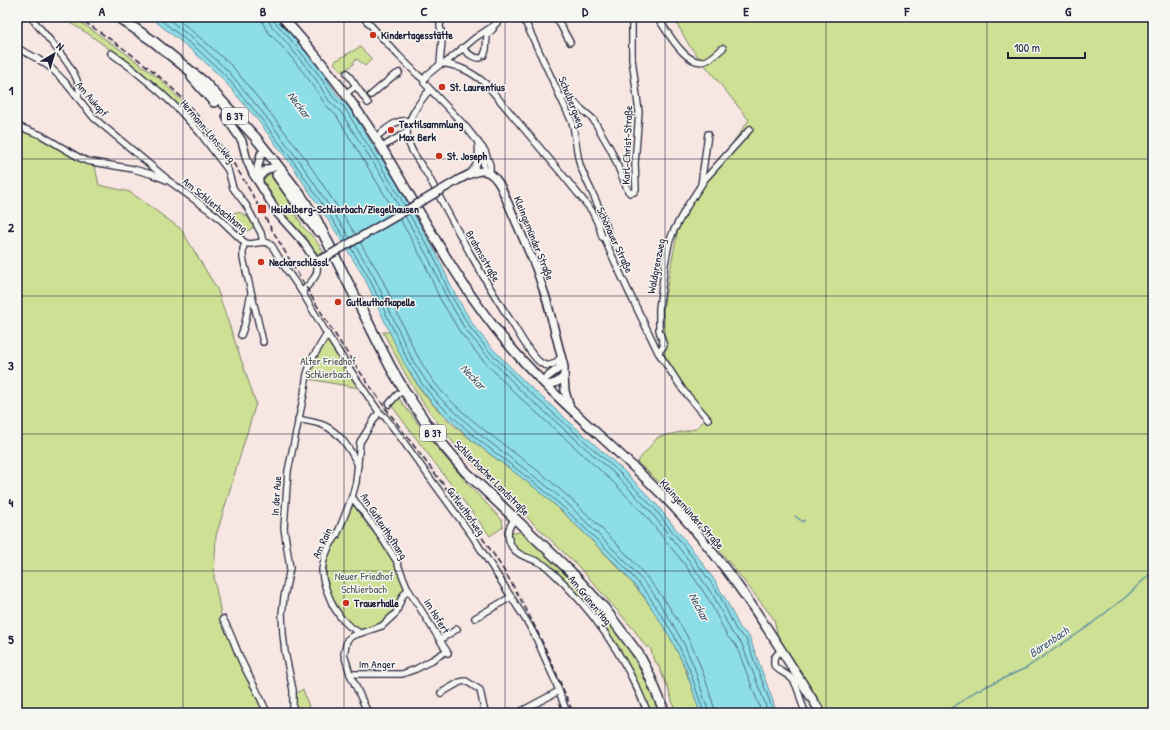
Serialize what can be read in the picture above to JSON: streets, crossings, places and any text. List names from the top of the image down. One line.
{"streets":{"main road":["B 37","Kleingemünder Straße","Schlierbacher Landstraße"],"street":["Am Aukopf","Schulbergweg","Hermann-Löns-Weg","Karl-Christ-Straße","Am Schlierbachhang","Schönauer Straße","Brahmsstraße","Waldgrenzweg","In der Aue","Gutleuthofweg","Am Gutleuthofhang","Am Rain","Am Grünen Hag","Im Hofert","Im Anger"]},"crossings":[["Am Aukopf","Am Schlierbachhang"],["Schulbergweg","Karl-Christ-Straße"],["Schulbergweg","Schönauer Straße"],["Kleingemünder Straße","Brahmsstraße"],["Schönauer Straße","Waldgrenzweg"],["Schlierbacher Landstraße","Am Grünen Hag"],["In der Aue","Gutleuthofweg"],["Gutleuthofweg","Am Gutleuthofhang"],["Am Gutleuthofhang","Am Rain"],["Am Gutleuthofhang","Im Hofert"],["Im Hofert","Im Anger"]],"water":["Neckar","Bärenbach"],"parks":["Alter Friedhof Schlierbach","Neuer Friedhof Schlierbach"],"places":{"other":["Kindertagesstätte","St. Laurentius","Textilsammlung Max Berk","St. Joseph","Neckarschlössl","Gutleuthofkapelle","Trauerhalle"],"transit":["Heidelberg-Schlierbach/Ziegelhausen"]},"scale_bar":"100 m","north":"top right","grid":{"columns":["A","B","C","D","E","F","G"],"rows":["1","2","3","4","5"]}}
